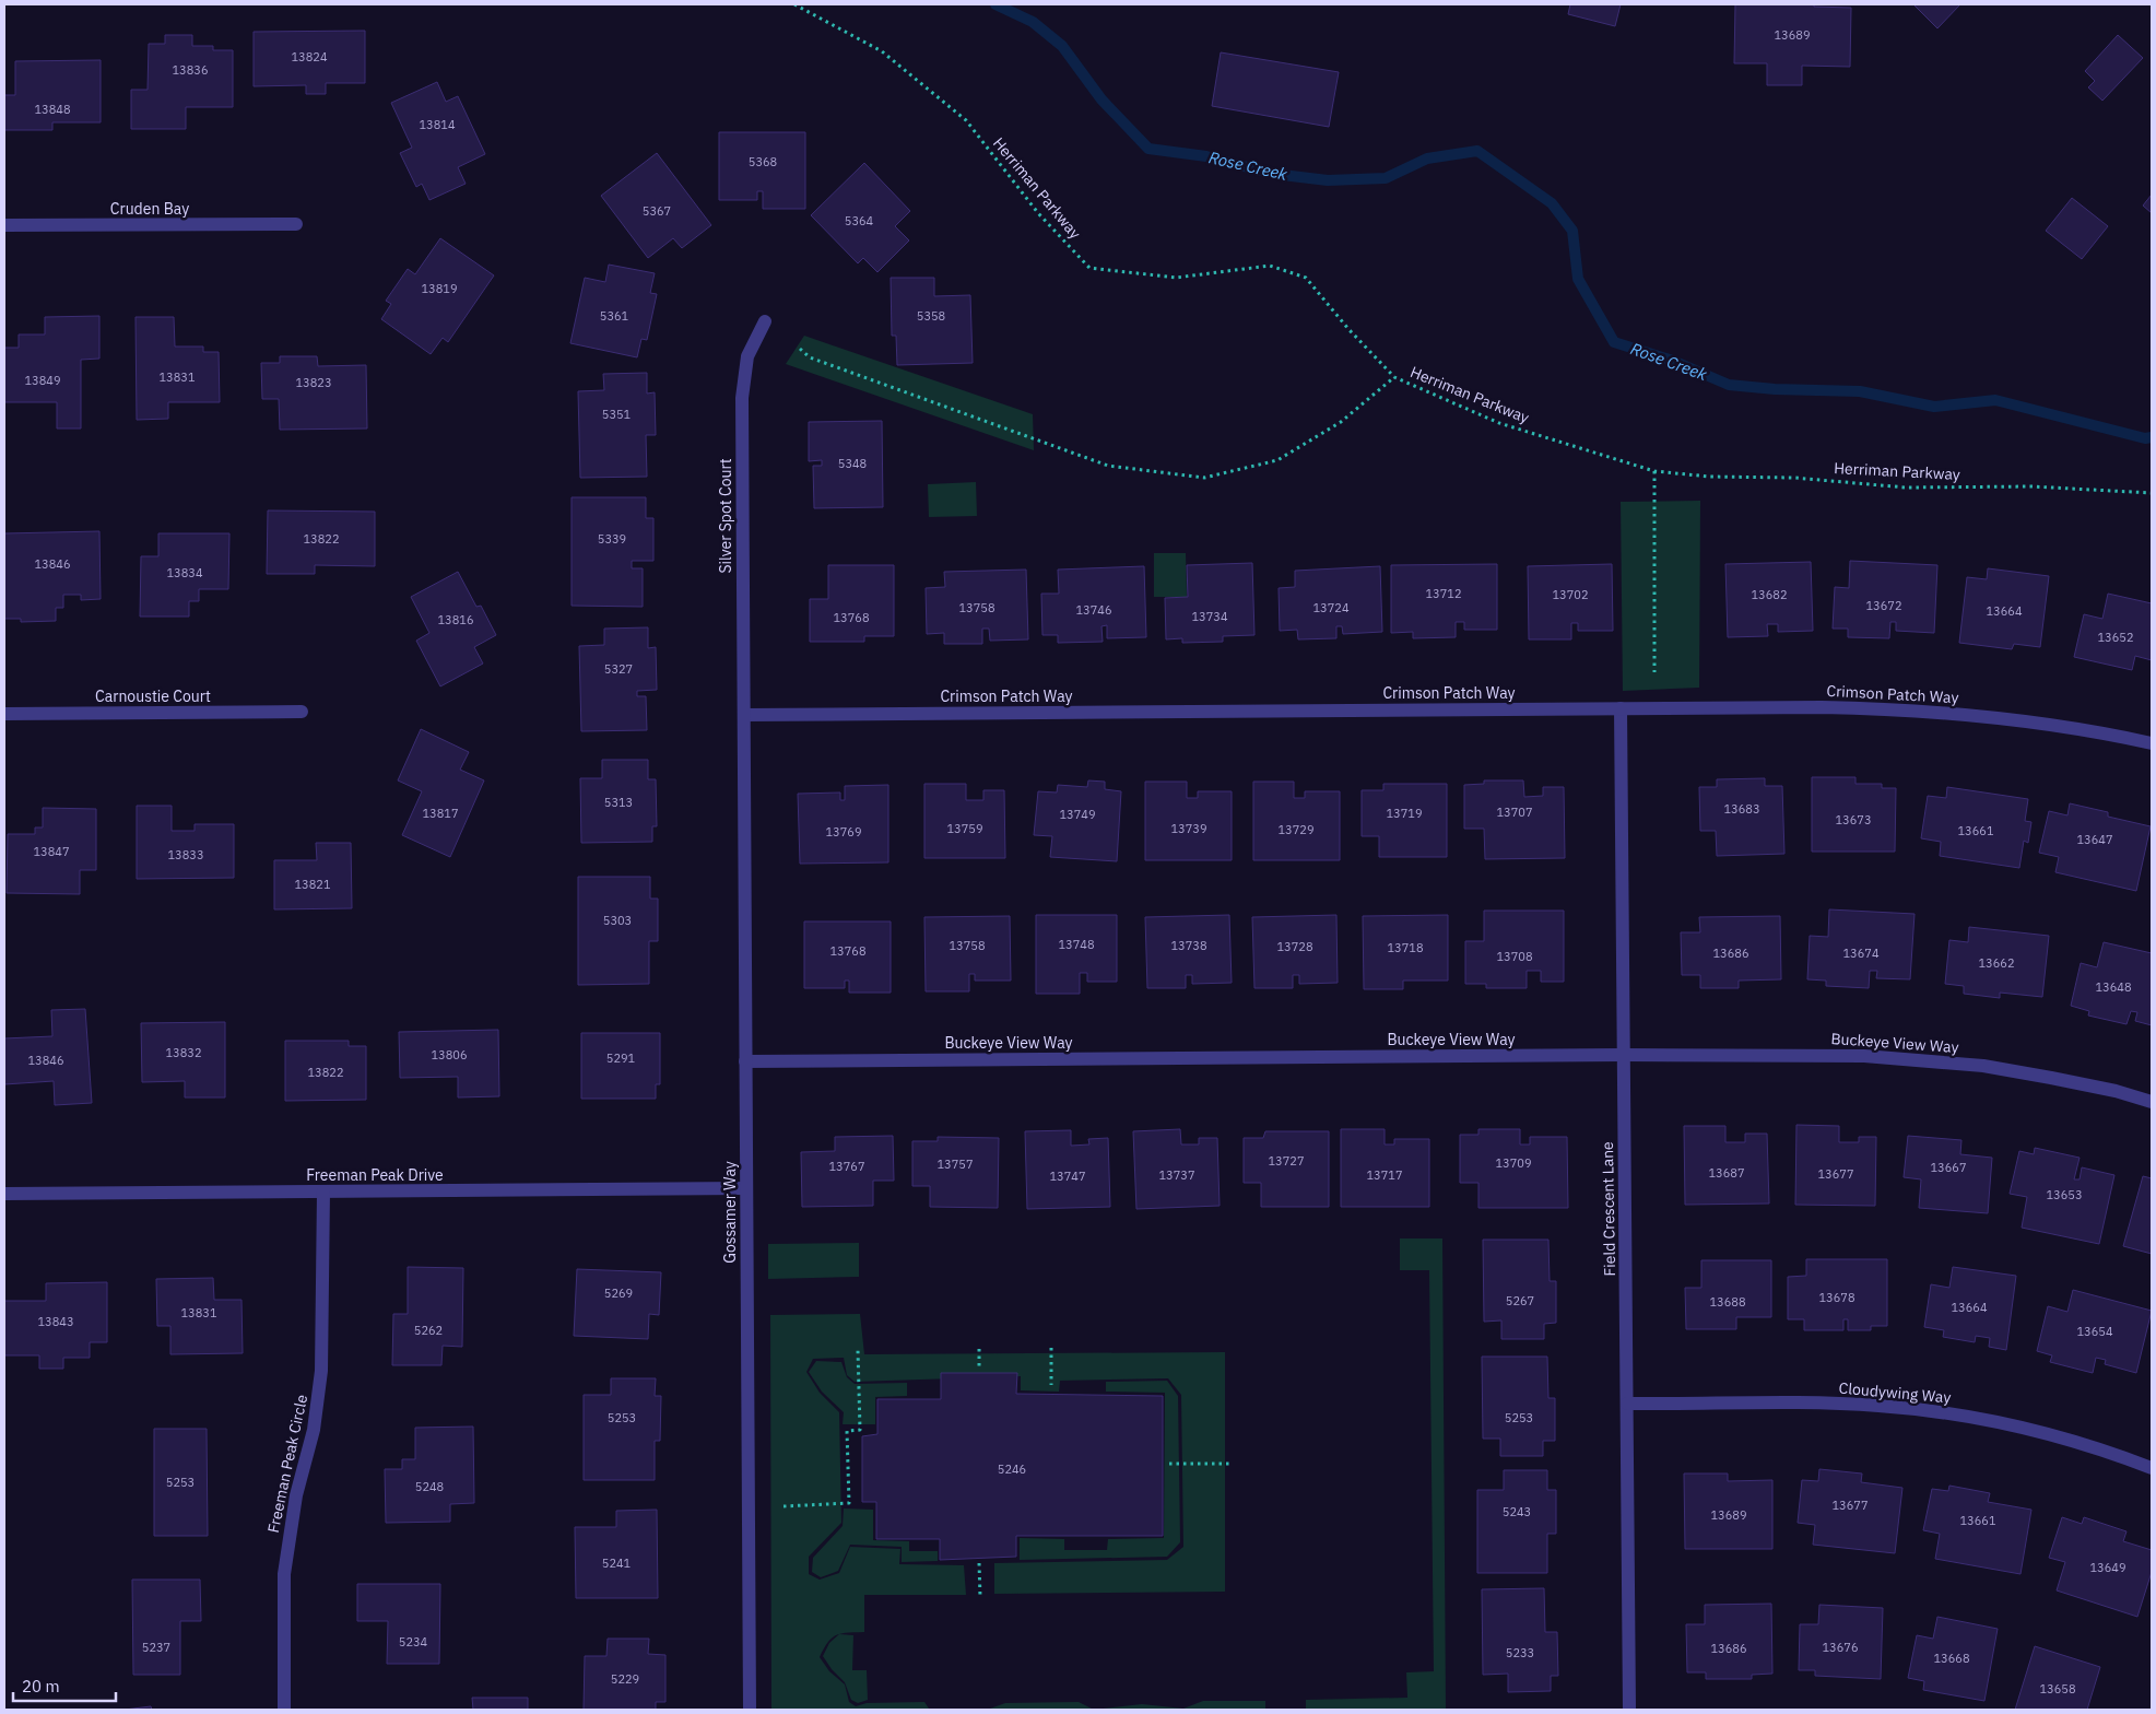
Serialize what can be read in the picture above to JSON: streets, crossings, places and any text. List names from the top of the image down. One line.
{"streets":{"street":["Cruden Bay","Silver Spot Court","Crimson Patch Way","Carnoustie Court","Buckeye View Way","Freeman Peak Drive","Field Crescent Lane","Gossamer Way","Cloudywing Way","Freeman Peak Circle"],"path":["Herriman Parkway"]},"crossings":[["Silver Spot Court","Crimson Patch Way"],["Silver Spot Court","Gossamer Way"],["Crimson Patch Way","Field Crescent Lane"],["Crimson Patch Way","Gossamer Way"],["Buckeye View Way","Field Crescent Lane"],["Buckeye View Way","Gossamer Way"],["Freeman Peak Drive","Gossamer Way"],["Freeman Peak Drive","Freeman Peak Circle"],["Field Crescent Lane","Cloudywing Way"]],"water":["Rose Creek"],"house_numbers":["13689","13824","13836","13848","13814","5368","5367","5364","13819","5361","5358","13831","13849","13823","5351","5348","13822","5339","13846","13834","13712","13702","13682","13672","13758","13724","13746","13664","13734","13768","13816","13652","5327","5313","13683","13707","13817","13719","13749","13673","13759","13739","13729","13661","13769","13647","13847","13833","13821","5303","13748","13758","13738","13728","13718","13768","13686","13674","13708","13662","13648","13832","13806","5291","13846","13822","13727","13709","13757","13767","13667","13687","13677","13737","13717","13747","13653","5269","13678","5267","13688","13664","13831","13843","5262","13654","5253","5253","5246","5253","5248","13677","5243","13689","13661","5241","13649","5234","5237","13676","13686","5233","13668","5229","13658"],"scale_bar":"20 m"}
